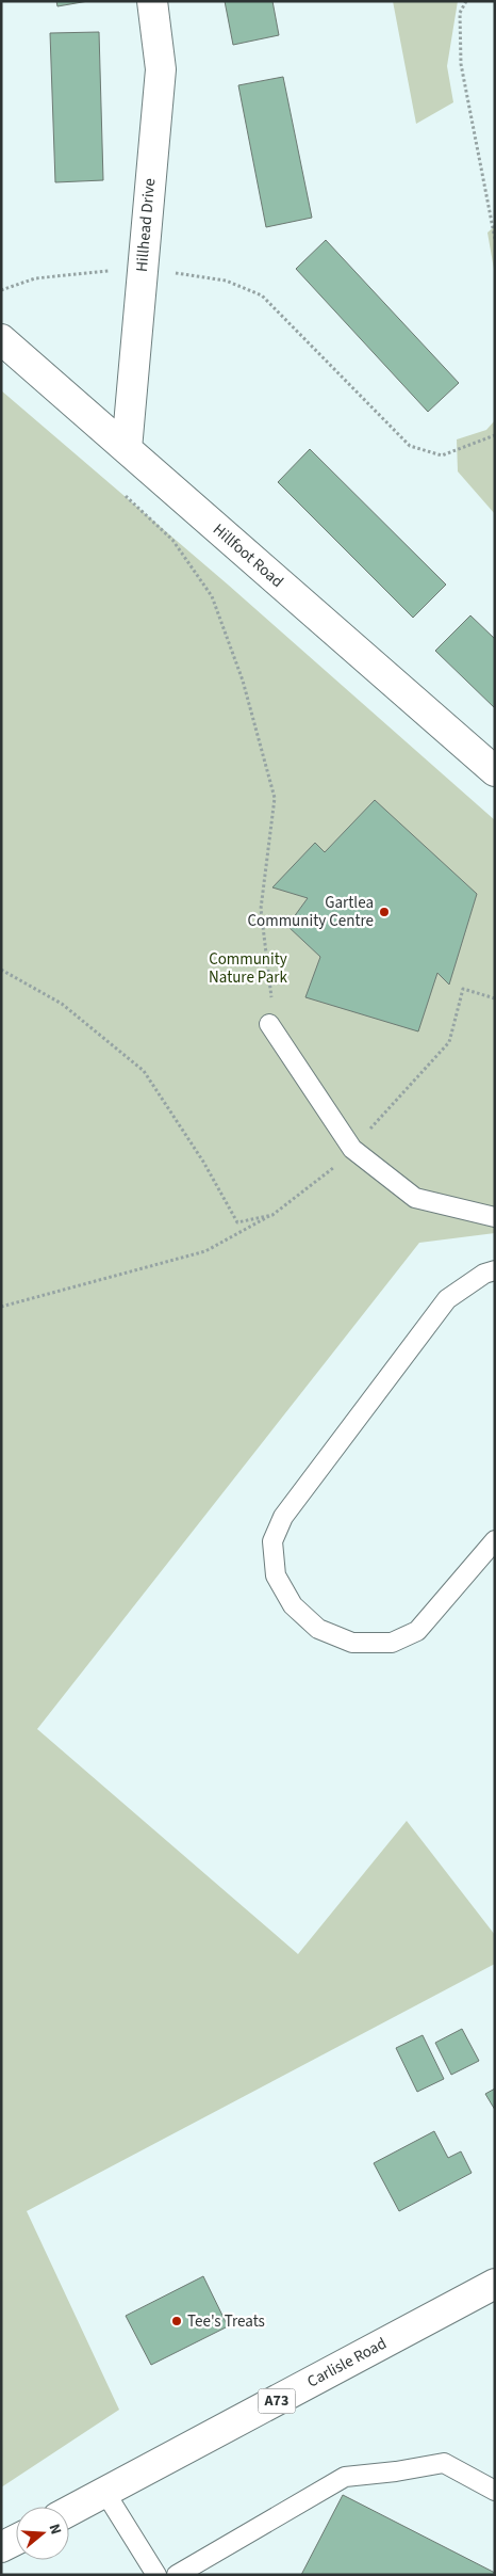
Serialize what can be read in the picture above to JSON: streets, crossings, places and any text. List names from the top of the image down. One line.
{"streets":{"street":["Hillhead Drive","Hillfoot Road","Carlisle Road","A73"]},"crossings":[["Hillhead Drive","Hillfoot Road"]],"parks":["Community Nature Park"],"places":["Gartlea Community Centre","Tee's Treats"],"north":"right"}
